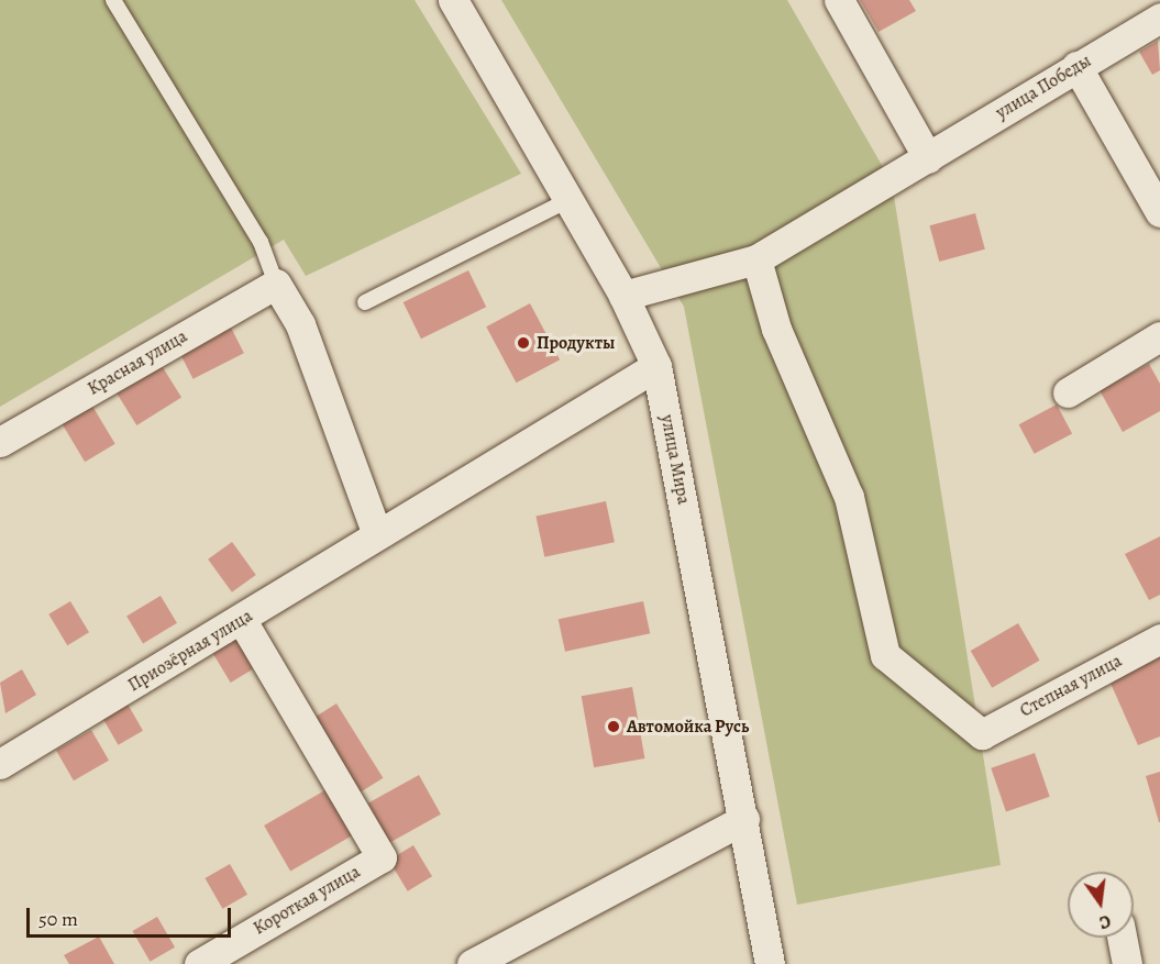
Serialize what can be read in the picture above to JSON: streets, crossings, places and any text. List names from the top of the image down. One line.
{"streets":{"street":["улица Победы","Красная улица","улица Мира","Приозёрная улица","Степная улица","Короткая улица"]},"crossings":[["улица Победы","улица Мира"],["улица Победы","Степная улица"],["улица Мира","Приозёрная улица"],["Приозёрная улица","Короткая улица"]],"places":["Продукты","Автомойка Русь"],"scale_bar":"50 m","north":"bottom"}
